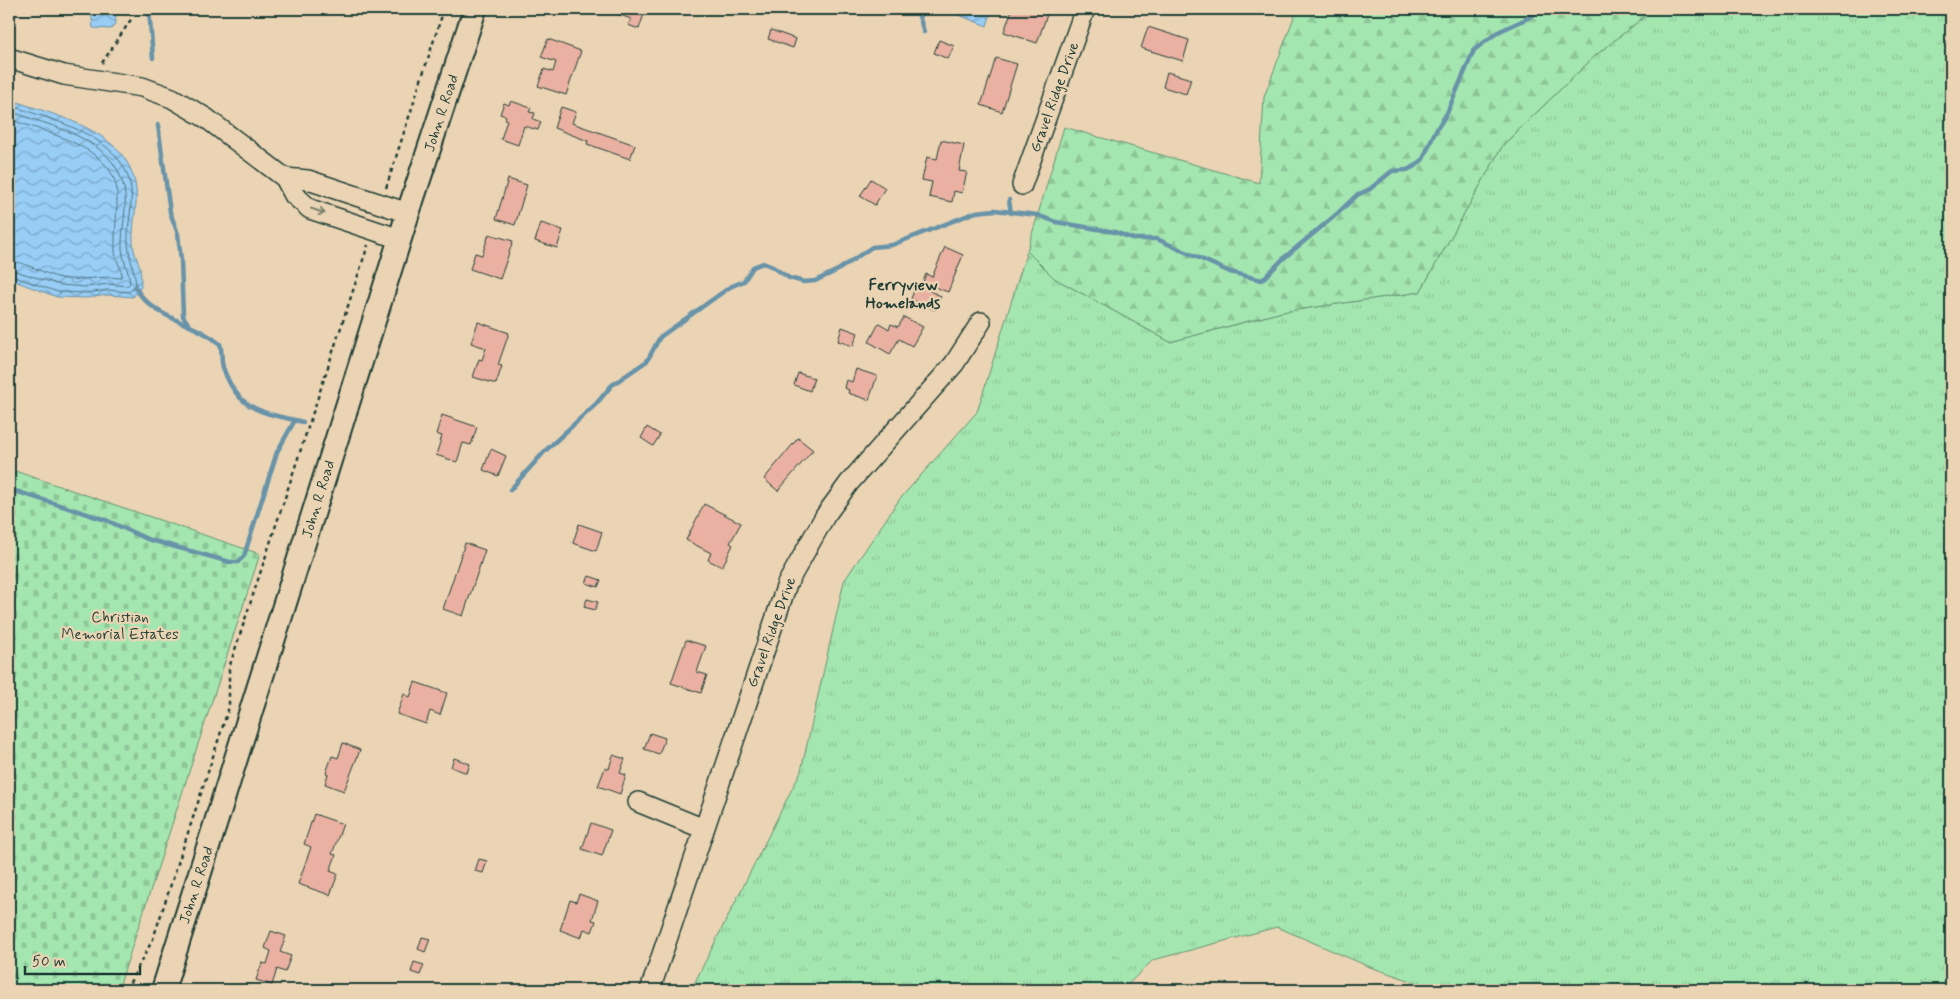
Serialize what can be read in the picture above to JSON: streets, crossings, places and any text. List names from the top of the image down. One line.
{"streets":{"main road":["John R Road"],"street":["Gravel Ridge Drive"]},"districts":["Ferryview Homelands"],"parks":["Christian Memorial Estates"],"scale_bar":"50 m"}
